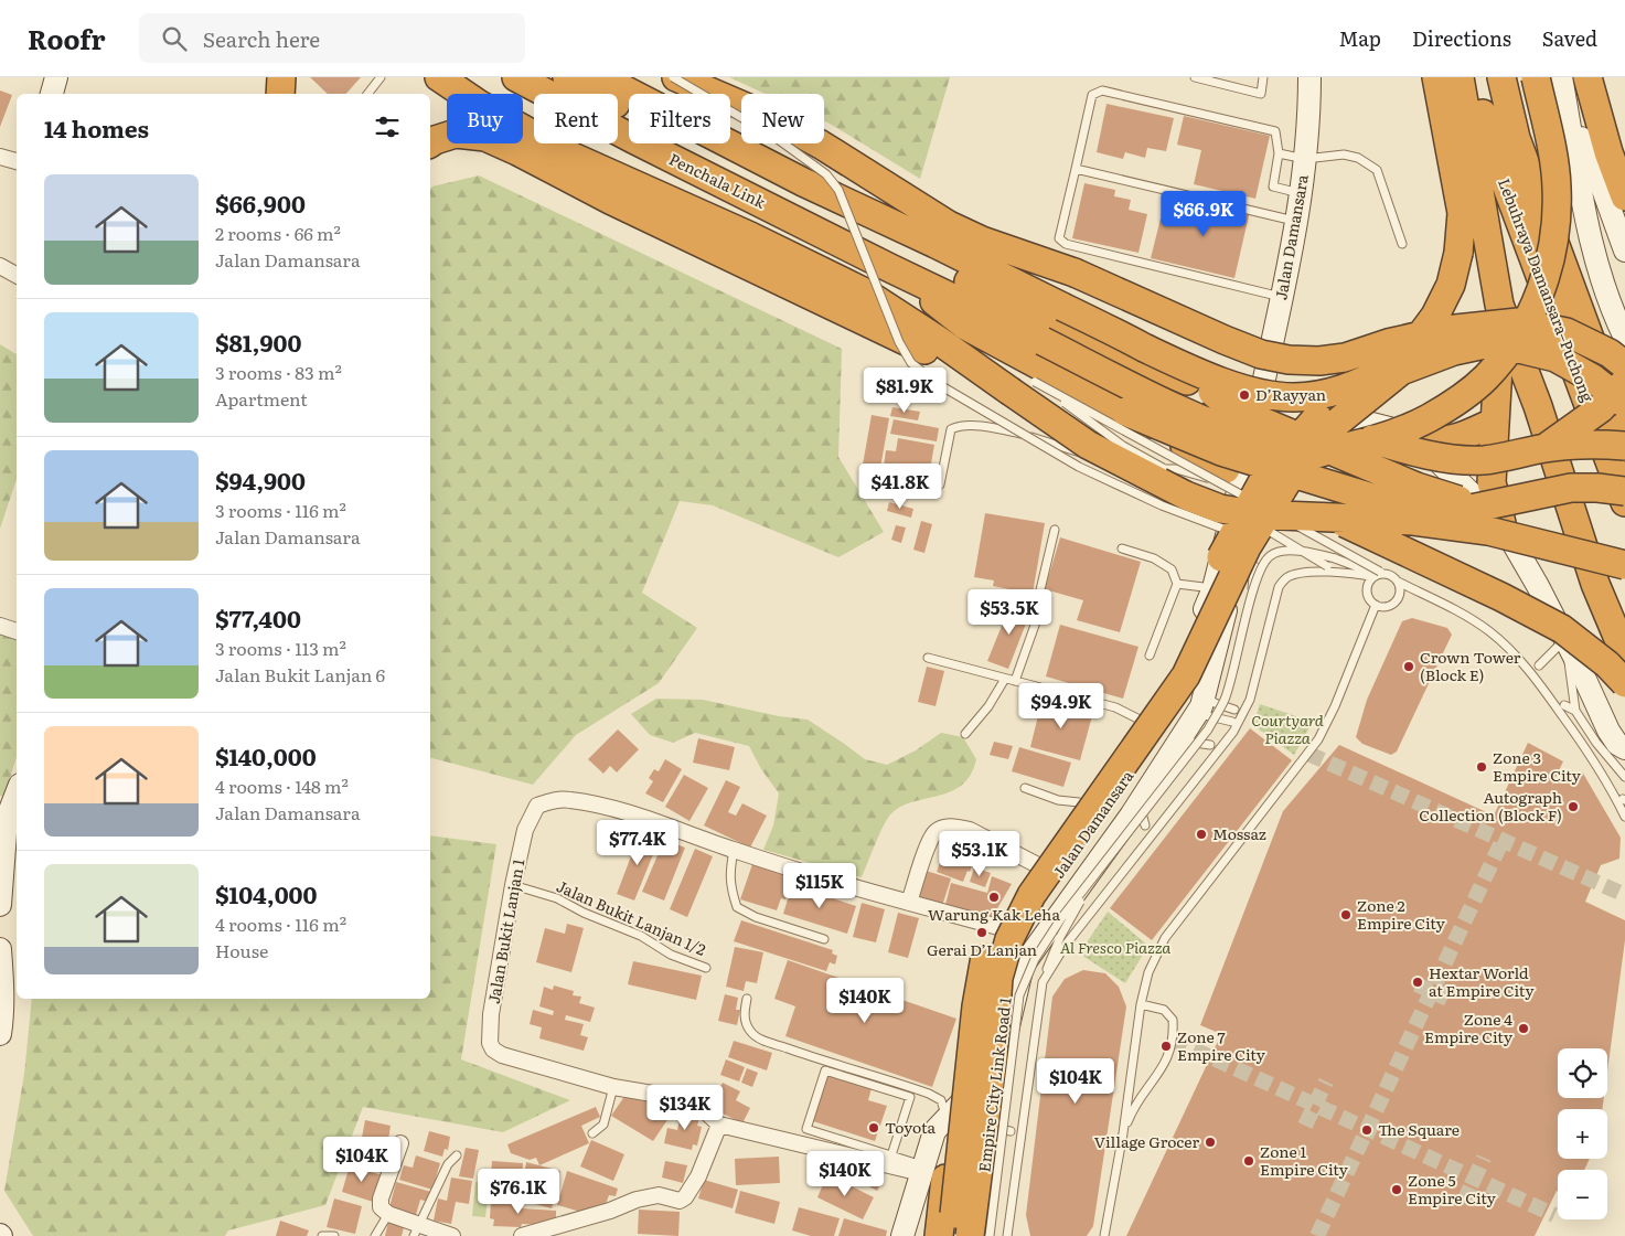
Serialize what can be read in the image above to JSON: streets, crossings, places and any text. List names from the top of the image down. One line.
{"streets":{"highway":["Penchala Link","Lebuhraya Damansara–Puchong"],"street":["Jalan Damansara","Jalan Bukit Lanjan 1"],"lane":["Jalan Bukit Lanjan 1/2","Empire City Link Road 1"]},"crossings":[["Jalan Bukit Lanjan 1/2","Jalan Bukit Lanjan 1"]],"parks":["Courtyard Piazza","Al Fresco Piazza"],"places":["D’Rayyan","Crown Tower (Block E)","Zone 3 Empire City","Autograph Collection (Block F)","Mossaz","Warung Kak Leha","Zone 2 Empire City","Gerai D’Lanjan","Hextar World at Empire City","Zone 4 Empire City","Zone 7 Empire City","Toyota","The Square","Village Grocer","Zone 1 Empire City","Zone 5 Empire City"],"page":{"header":"Roofr","search":"Search here","nav":["Map","Directions","Saved"],"chip":["Buy","Rent","Filters","New"],"heading":"14 homes","list":[{"name":"$66,900","note":"2 rooms · 66 m² · Jalan Damansara"},{"name":"$81,900","note":"3 rooms · 83 m² · Apartment"},{"name":"$94,900","note":"3 rooms · 116 m² · Jalan Damansara"},{"name":"$77,400","note":"3 rooms · 113 m² · Jalan Bukit Lanjan 6"},{"name":"$140,000","note":"4 rooms · 148 m² · Jalan Damansara"},{"name":"$104,000","note":"4 rooms · 116 m² · House"}],"price":["$66.9K","$81.9K","$41.8K","$53.5K","$94.9K","$77.4K","$53.1K","$115K","$140K","$104K","$134K","$104K","$140K","$76.1K"],"map_buttons":["+","−"]}}
